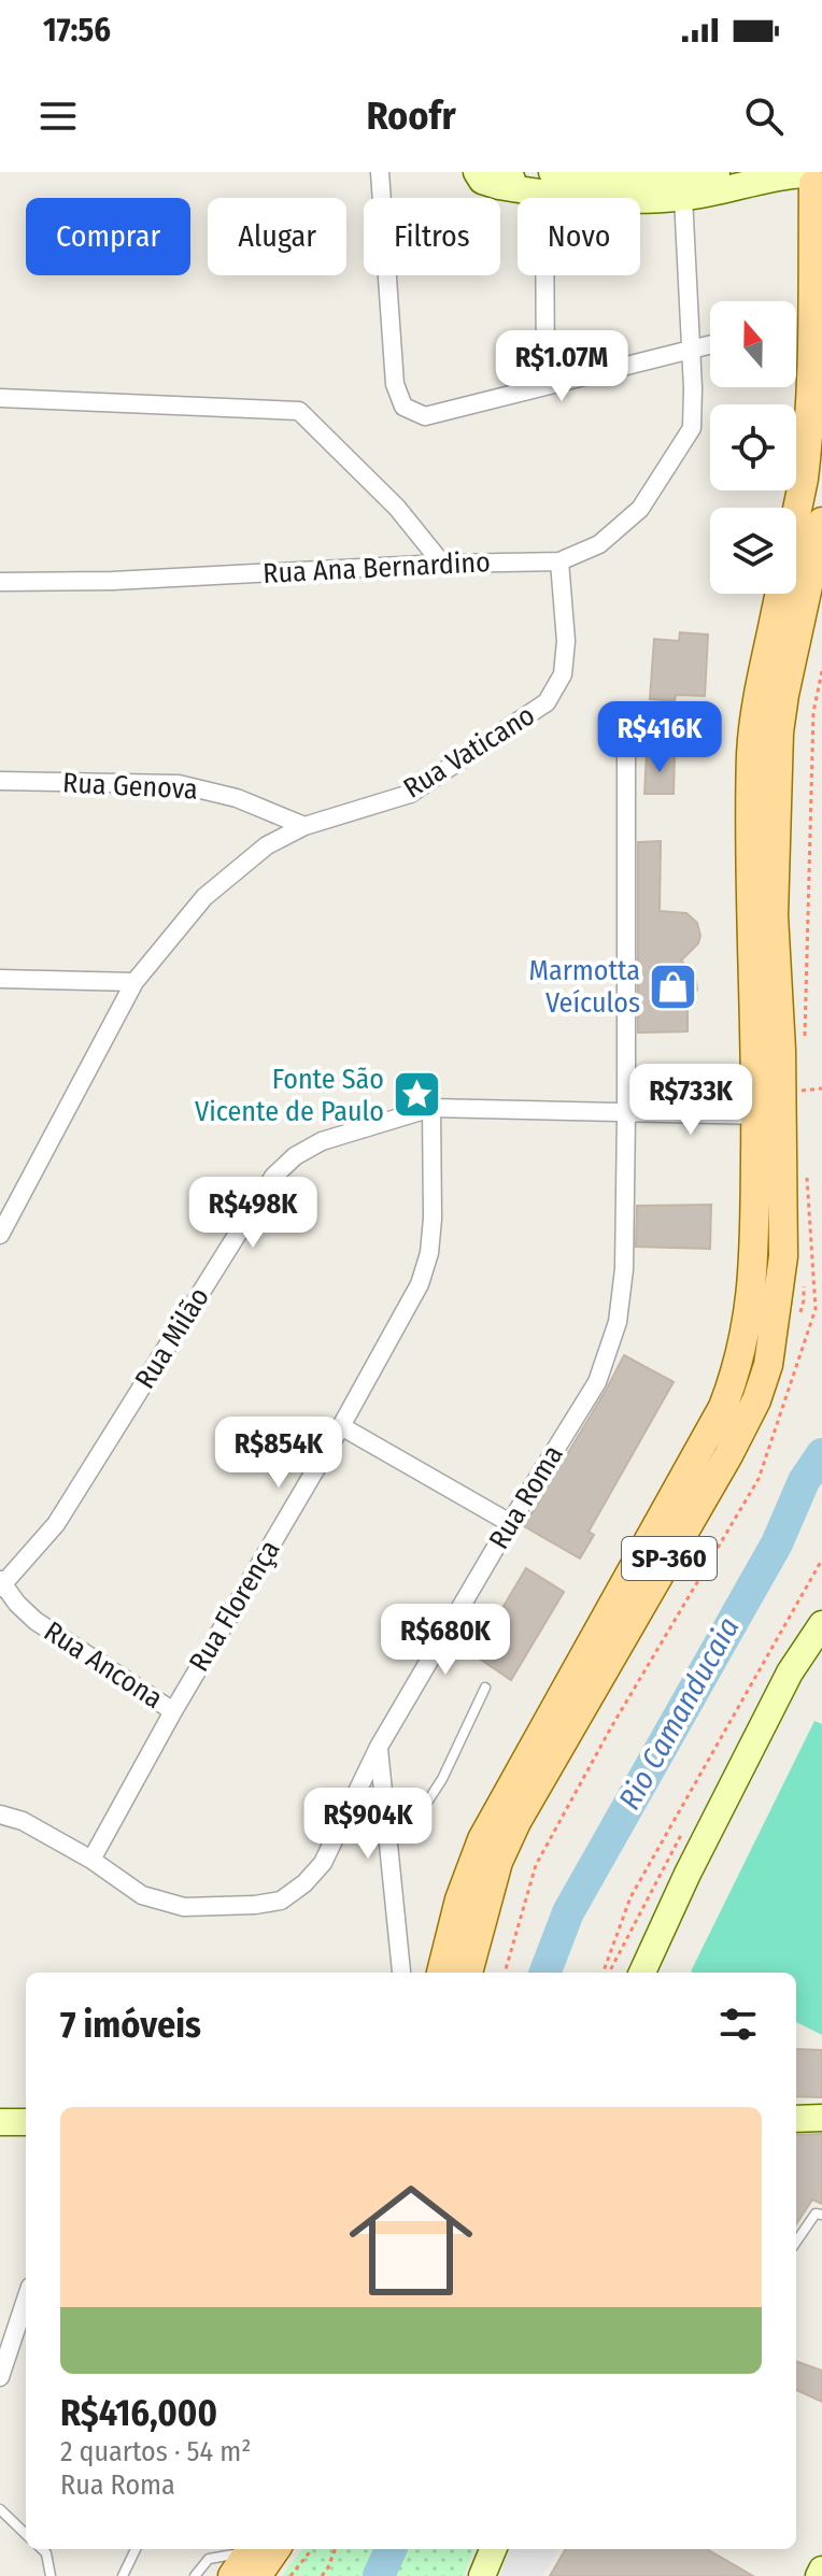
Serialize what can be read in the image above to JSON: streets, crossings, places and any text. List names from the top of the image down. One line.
{"streets":{"main road":["SP-360"],"street":["Rua Ana Bernardino","Rua Vaticano","Rua Genova","Rua Milão","Rua Roma","Rua Florença","Rua Ancona"]},"crossings":[["Rua Ana Bernardino","Rua Vaticano"],["Rua Vaticano","Rua Genova"],["Rua Milão","Rua Roma"],["Rua Milão","SP-360"],["Rua Milão","Rua Florença"],["Rua Milão","Rua Ancona"],["Rua Roma","Rua Florença"],["Rua Florença","Rua Ancona"]],"water":["Rio Camanducaia"],"places":{"shop":["Marmotta Veículos"],"place":["Fonte São Vicente de Paulo"]},"north":"top","page":{"status":"17:56","header":"Roofr","chip":["Comprar","Alugar","Filtros","Novo"],"price":["R$1.07M","R$416K","R$733K","R$498K","R$854K","R$680K","R$904K"],"heading":"7 imóveis","list":[{"name":"R$416,000","note":"2 quartos · 54 m² · Rua Roma"}]}}
